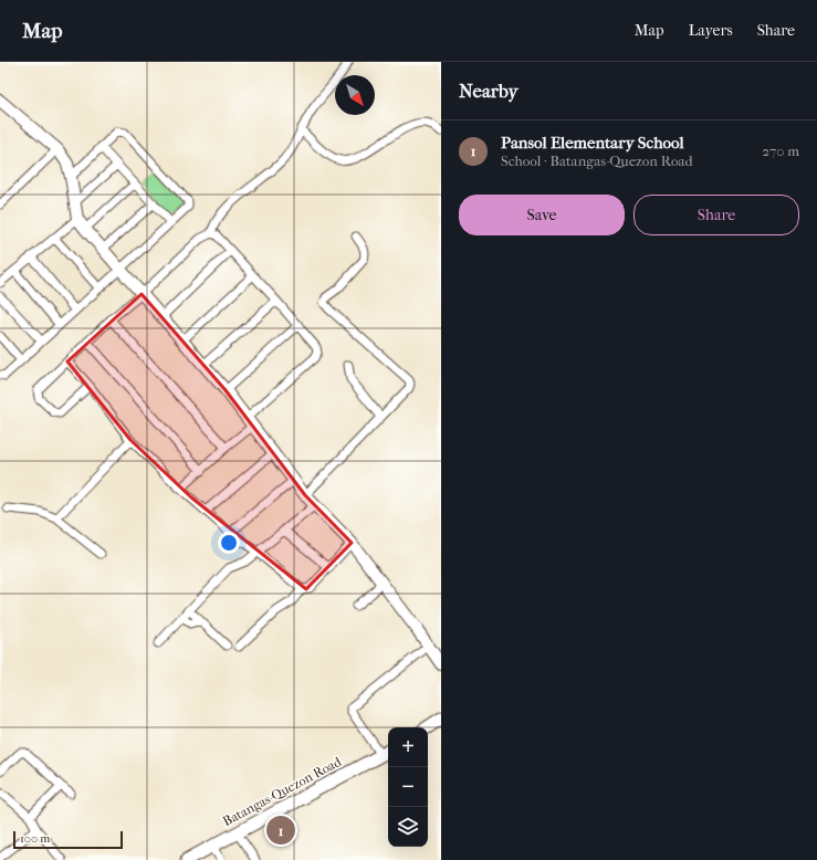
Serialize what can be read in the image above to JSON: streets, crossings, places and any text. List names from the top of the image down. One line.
{"streets":{"main road":["Batangas-Quezon Road"]},"scale_bar":"100 m","north":"bottom right","page":{"header":"Map","nav":["Map","Layers","Share"],"heading":"Nearby","list":[{"mark":"1","name":"Pansol Elementary School","note":"School · Batangas-Quezon Road","value":"270 m"}],"buttons":["Save","Share"],"map_buttons":["+","−"],"pins":"1","scale":"100 m"}}
